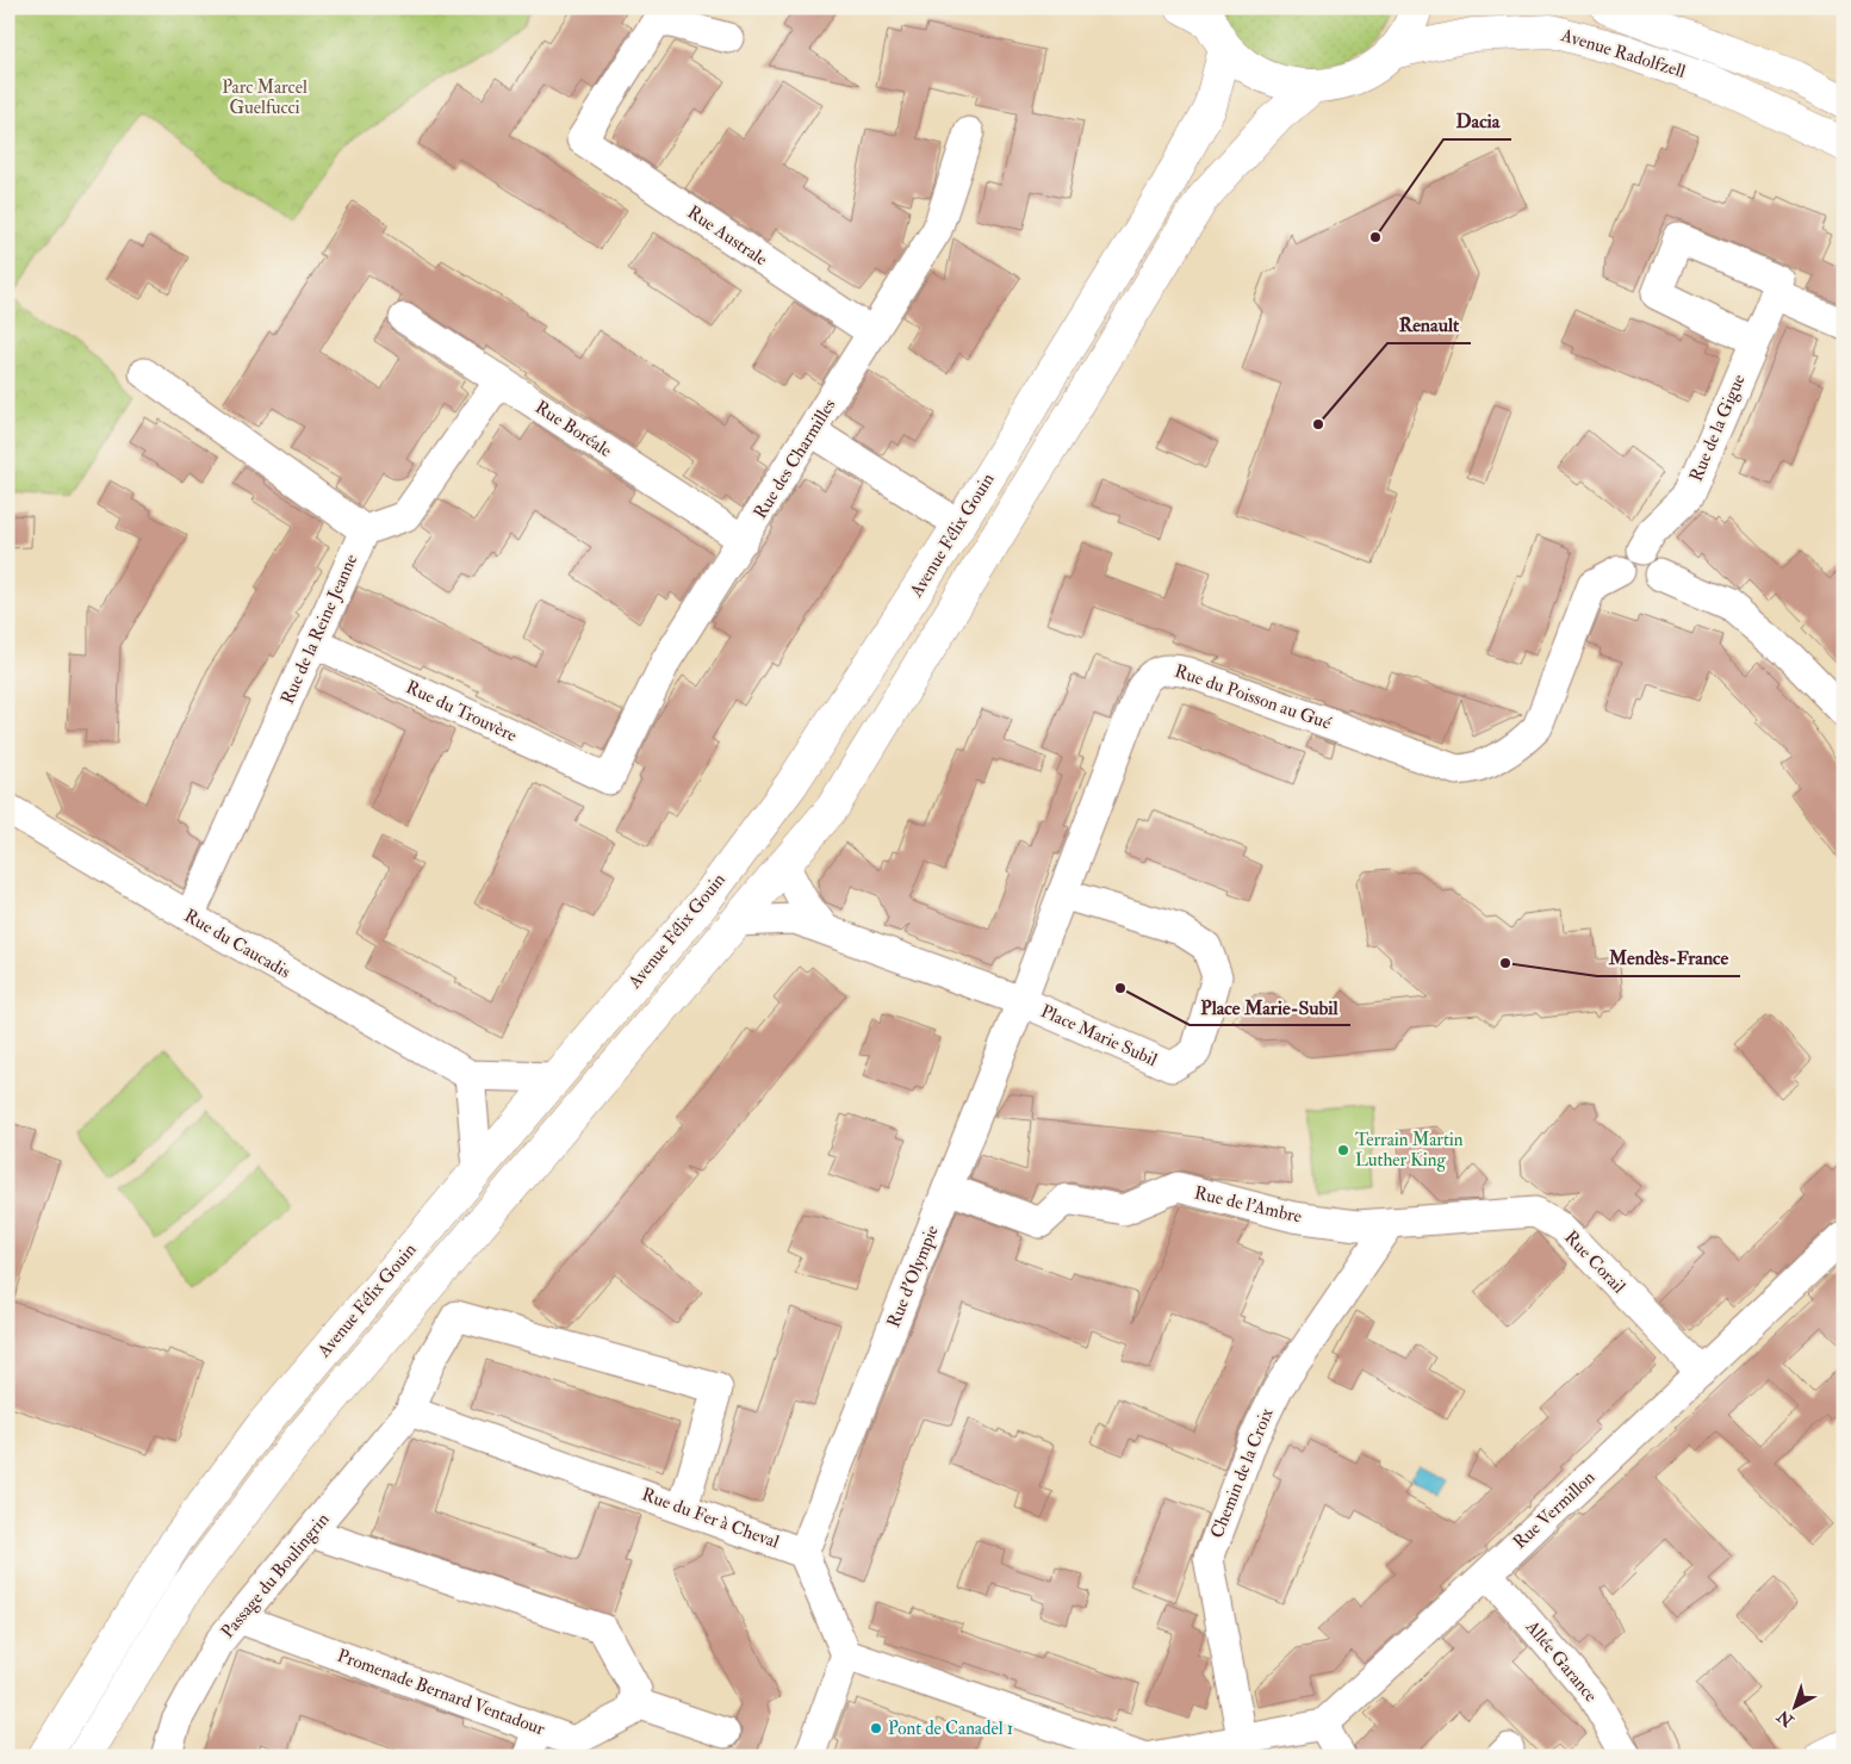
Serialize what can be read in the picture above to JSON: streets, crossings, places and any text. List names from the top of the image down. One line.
{"streets":{"main road":["Avenue Radolfzell","Avenue Félix Gouin"],"street":["Rue Australe","Rue de la Gigue","Rue Boréale","Rue des Charmilles","Rue de la Reine Jeanne","Rue du Poisson au Gué","Rue du Trouvère","Rue du Caucadis","Place Marie Subil","Rue de l'Ambre","Rue Corail","Rue d'Olympie","Chemin de la Croix","Rue Vermillon","Rue du Fer à Cheval","Passage du Boulingrin","Allée Garance","Promenade Bernard Ventadour"]},"crossings":[["Rue Australe","Rue des Charmilles"],["Rue de la Gigue","Rue du Poisson au Gué"],["Rue Boréale","Rue des Charmilles"],["Rue des Charmilles","Rue du Trouvère"],["Avenue Félix Gouin","Rue du Caucadis"],["Rue de la Reine Jeanne","Rue du Trouvère"],["Rue de la Reine Jeanne","Rue du Caucadis"],["Rue du Poisson au Gué","Place Marie Subil"],["Rue du Poisson au Gué","Rue d'Olympie"],["Place Marie Subil","Rue d'Olympie"],["Rue de l'Ambre","Rue Corail"],["Rue de l'Ambre","Rue d'Olympie"],["Rue de l'Ambre","Chemin de la Croix"],["Rue Corail","Chemin de la Croix"],["Rue Corail","Rue Vermillon"],["Rue d'Olympie","Rue du Fer à Cheval"],["Rue Vermillon","Allée Garance"],["Rue du Fer à Cheval","Passage du Boulingrin"],["Passage du Boulingrin","Promenade Bernard Ventadour"]],"parks":["Parc Marcel Guelfucci"],"places":["Dacia","Renault","Mendès-France","Place Marie-Subil","Terrain Martin Luther King","Pont de Canadel 1"],"north":"bottom left"}
